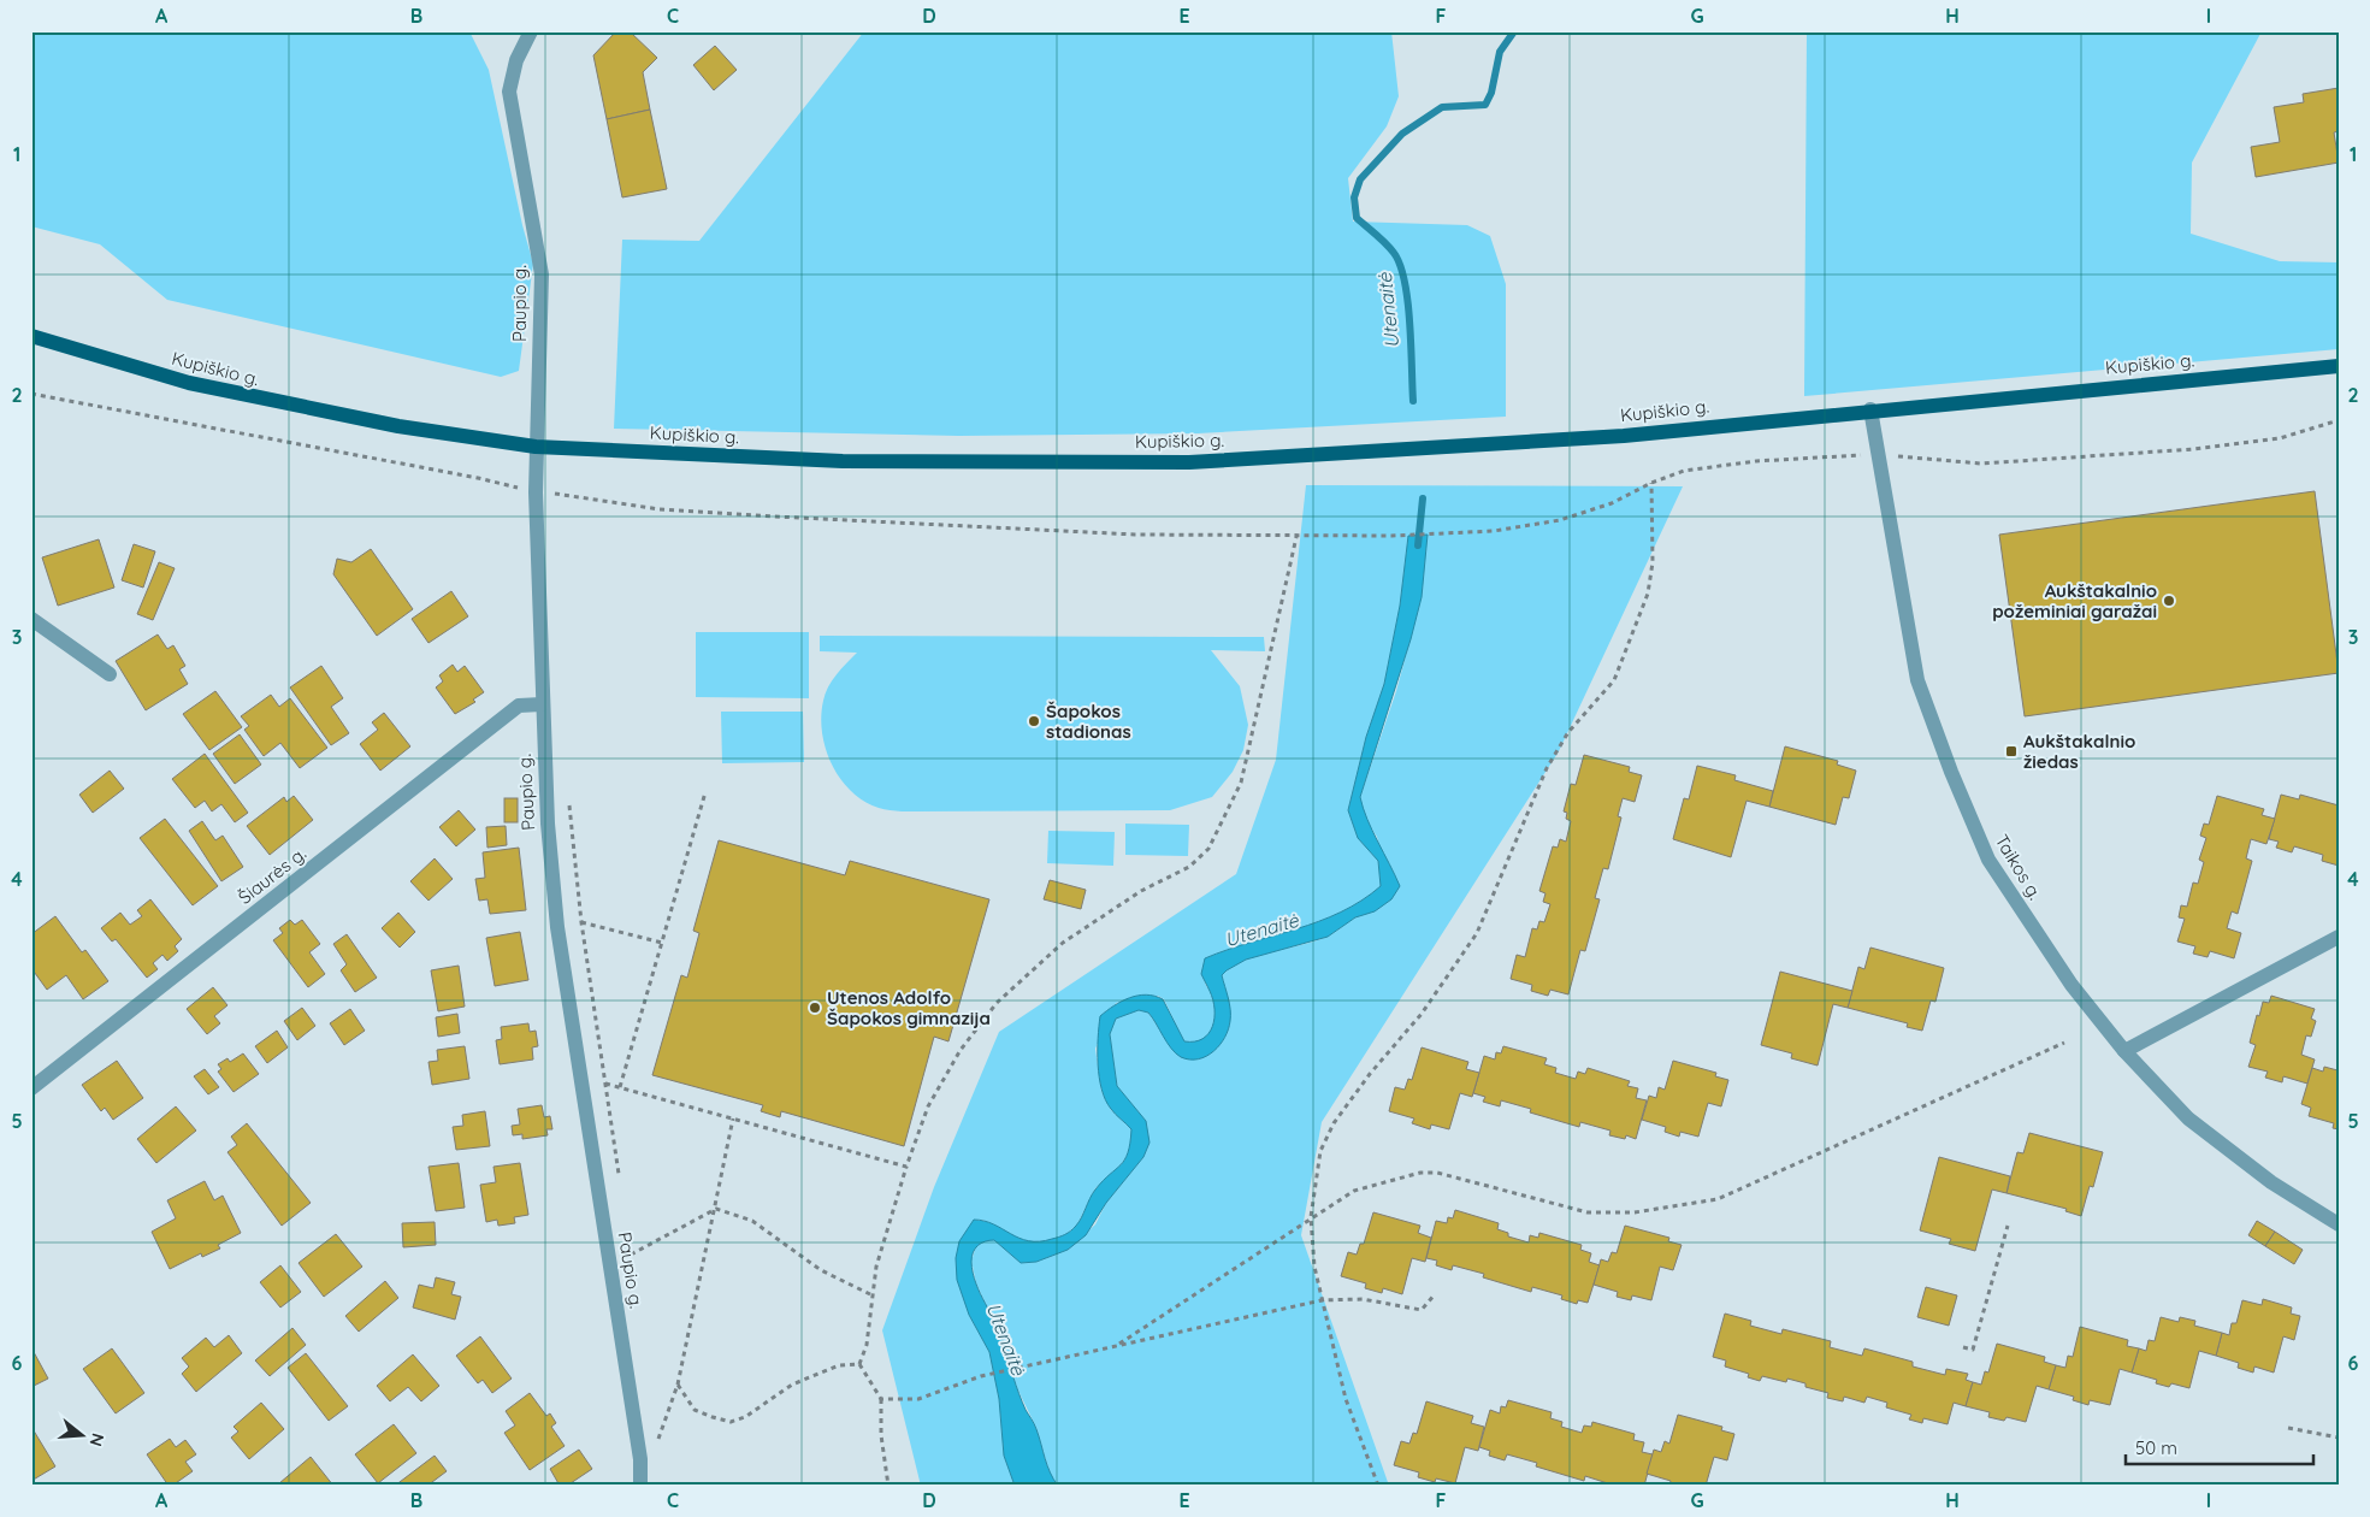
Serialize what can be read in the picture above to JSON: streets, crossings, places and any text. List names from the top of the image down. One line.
{"streets":{"main road":["Kupiškio g."],"street":["Paupio g.","Taikos g.","Šiaurės g."]},"crossings":[["Paupio g.","Kupiškio g."],["Paupio g.","Šiaurės g."],["Kupiškio g.","Taikos g."]],"water":["Utenaitė"],"places":{"other":["Aukštakalnio požeminiai garažai","Šapokos stadionas","Utenos Adolfo Šapokos gimnazija"],"transit":["Aukštakalnio žiedas"]},"scale_bar":"50 m","north":"right","grid":{"columns":["A","B","C","D","E","F","G","H","I"],"rows":["1","2","3","4","5","6"]}}
